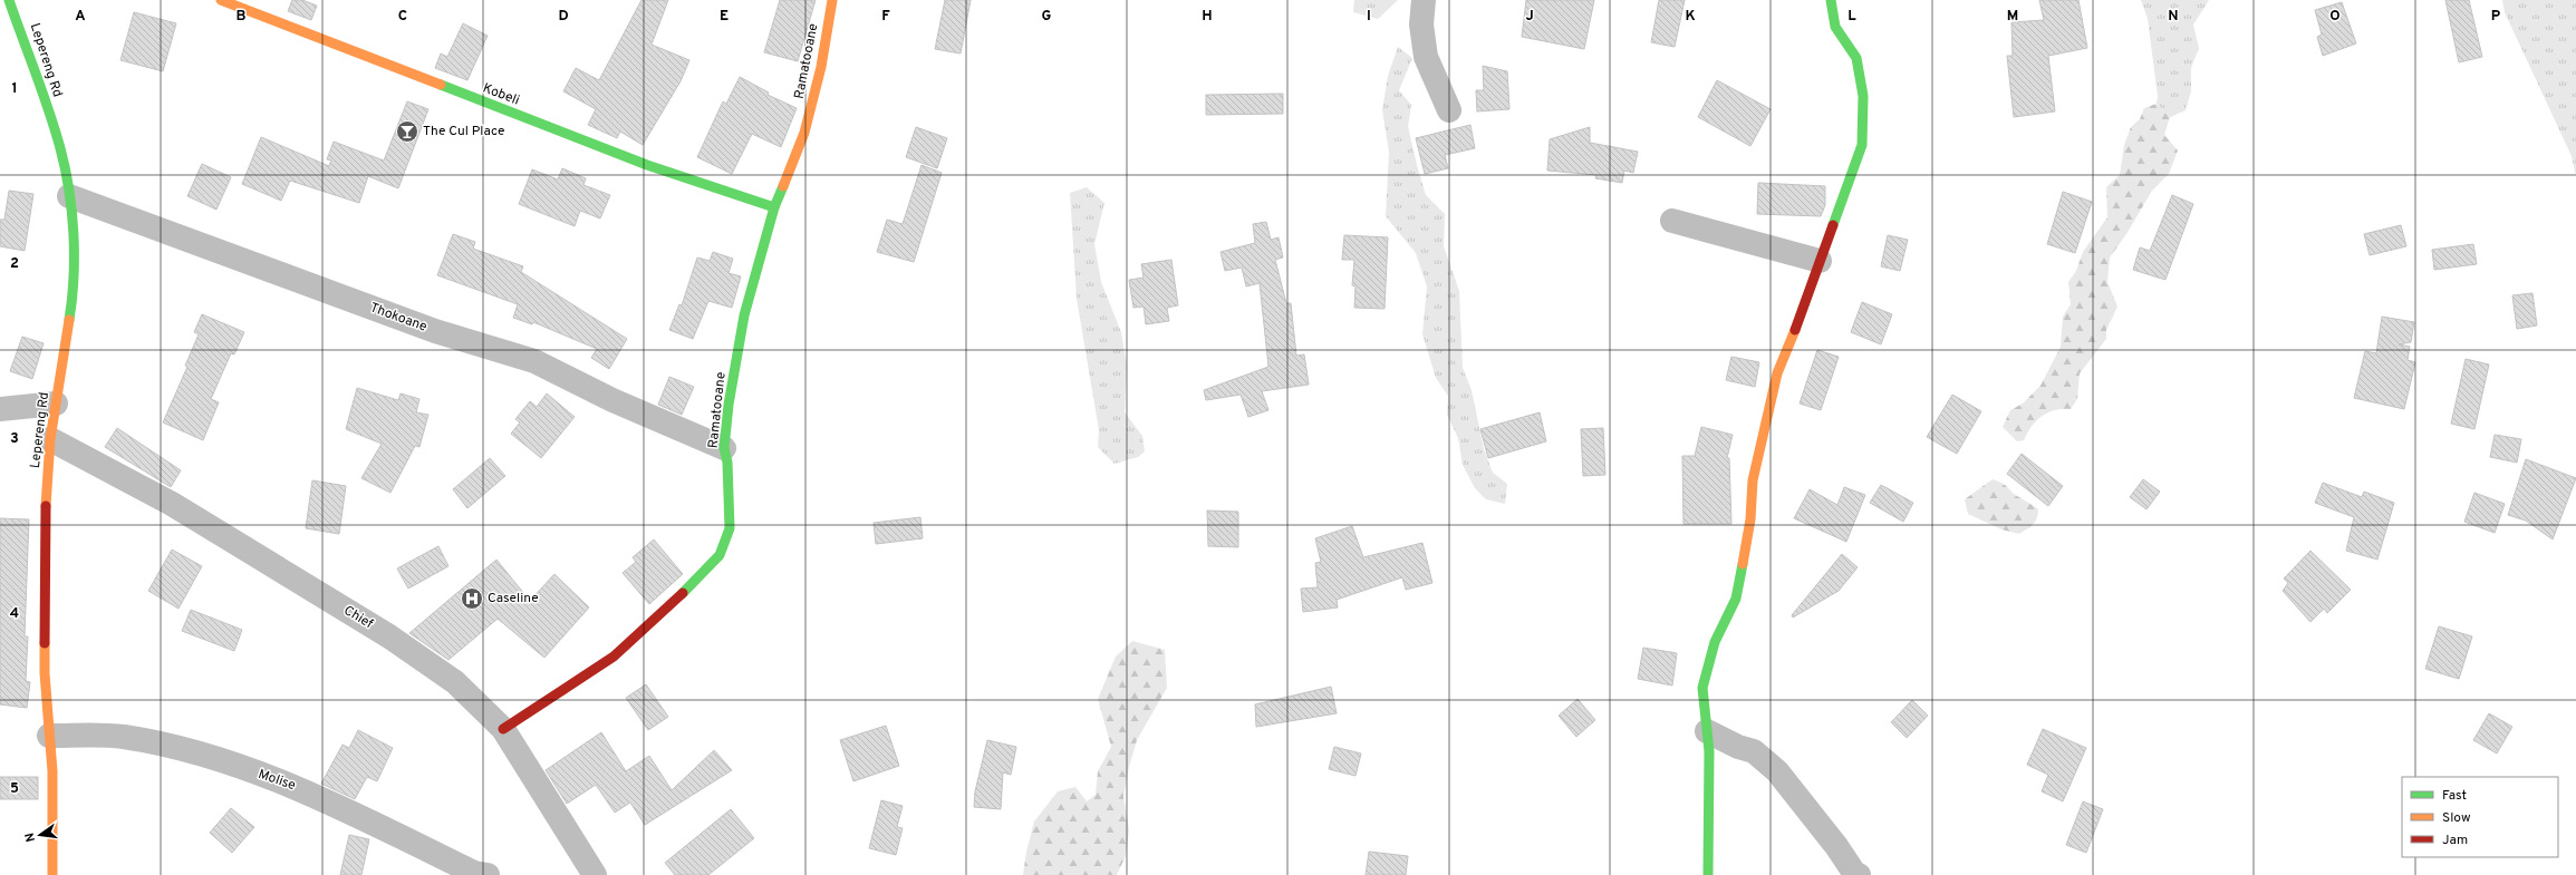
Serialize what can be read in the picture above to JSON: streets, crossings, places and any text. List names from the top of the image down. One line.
{"streets":{"street":["Lepereng Rd","Ramatooane","Kobeli","Thokoane","Chief","Molise"]},"crossings":[["Lepereng Rd","Thokoane"],["Lepereng Rd","Chief"],["Lepereng Rd","Molise"],["Ramatooane","Kobeli"],["Ramatooane","Thokoane"],["Ramatooane","Chief"]],"places":{"bar":["The Cul Place"],"hospital":["Caseline"]},"legend":["Fast","Slow","Jam"],"north":"left","grid":{"columns":["A","B","C","D","E","F","G","H","I","J","K","L","M","N","O","P"],"rows":["1","2","3","4","5"]}}
